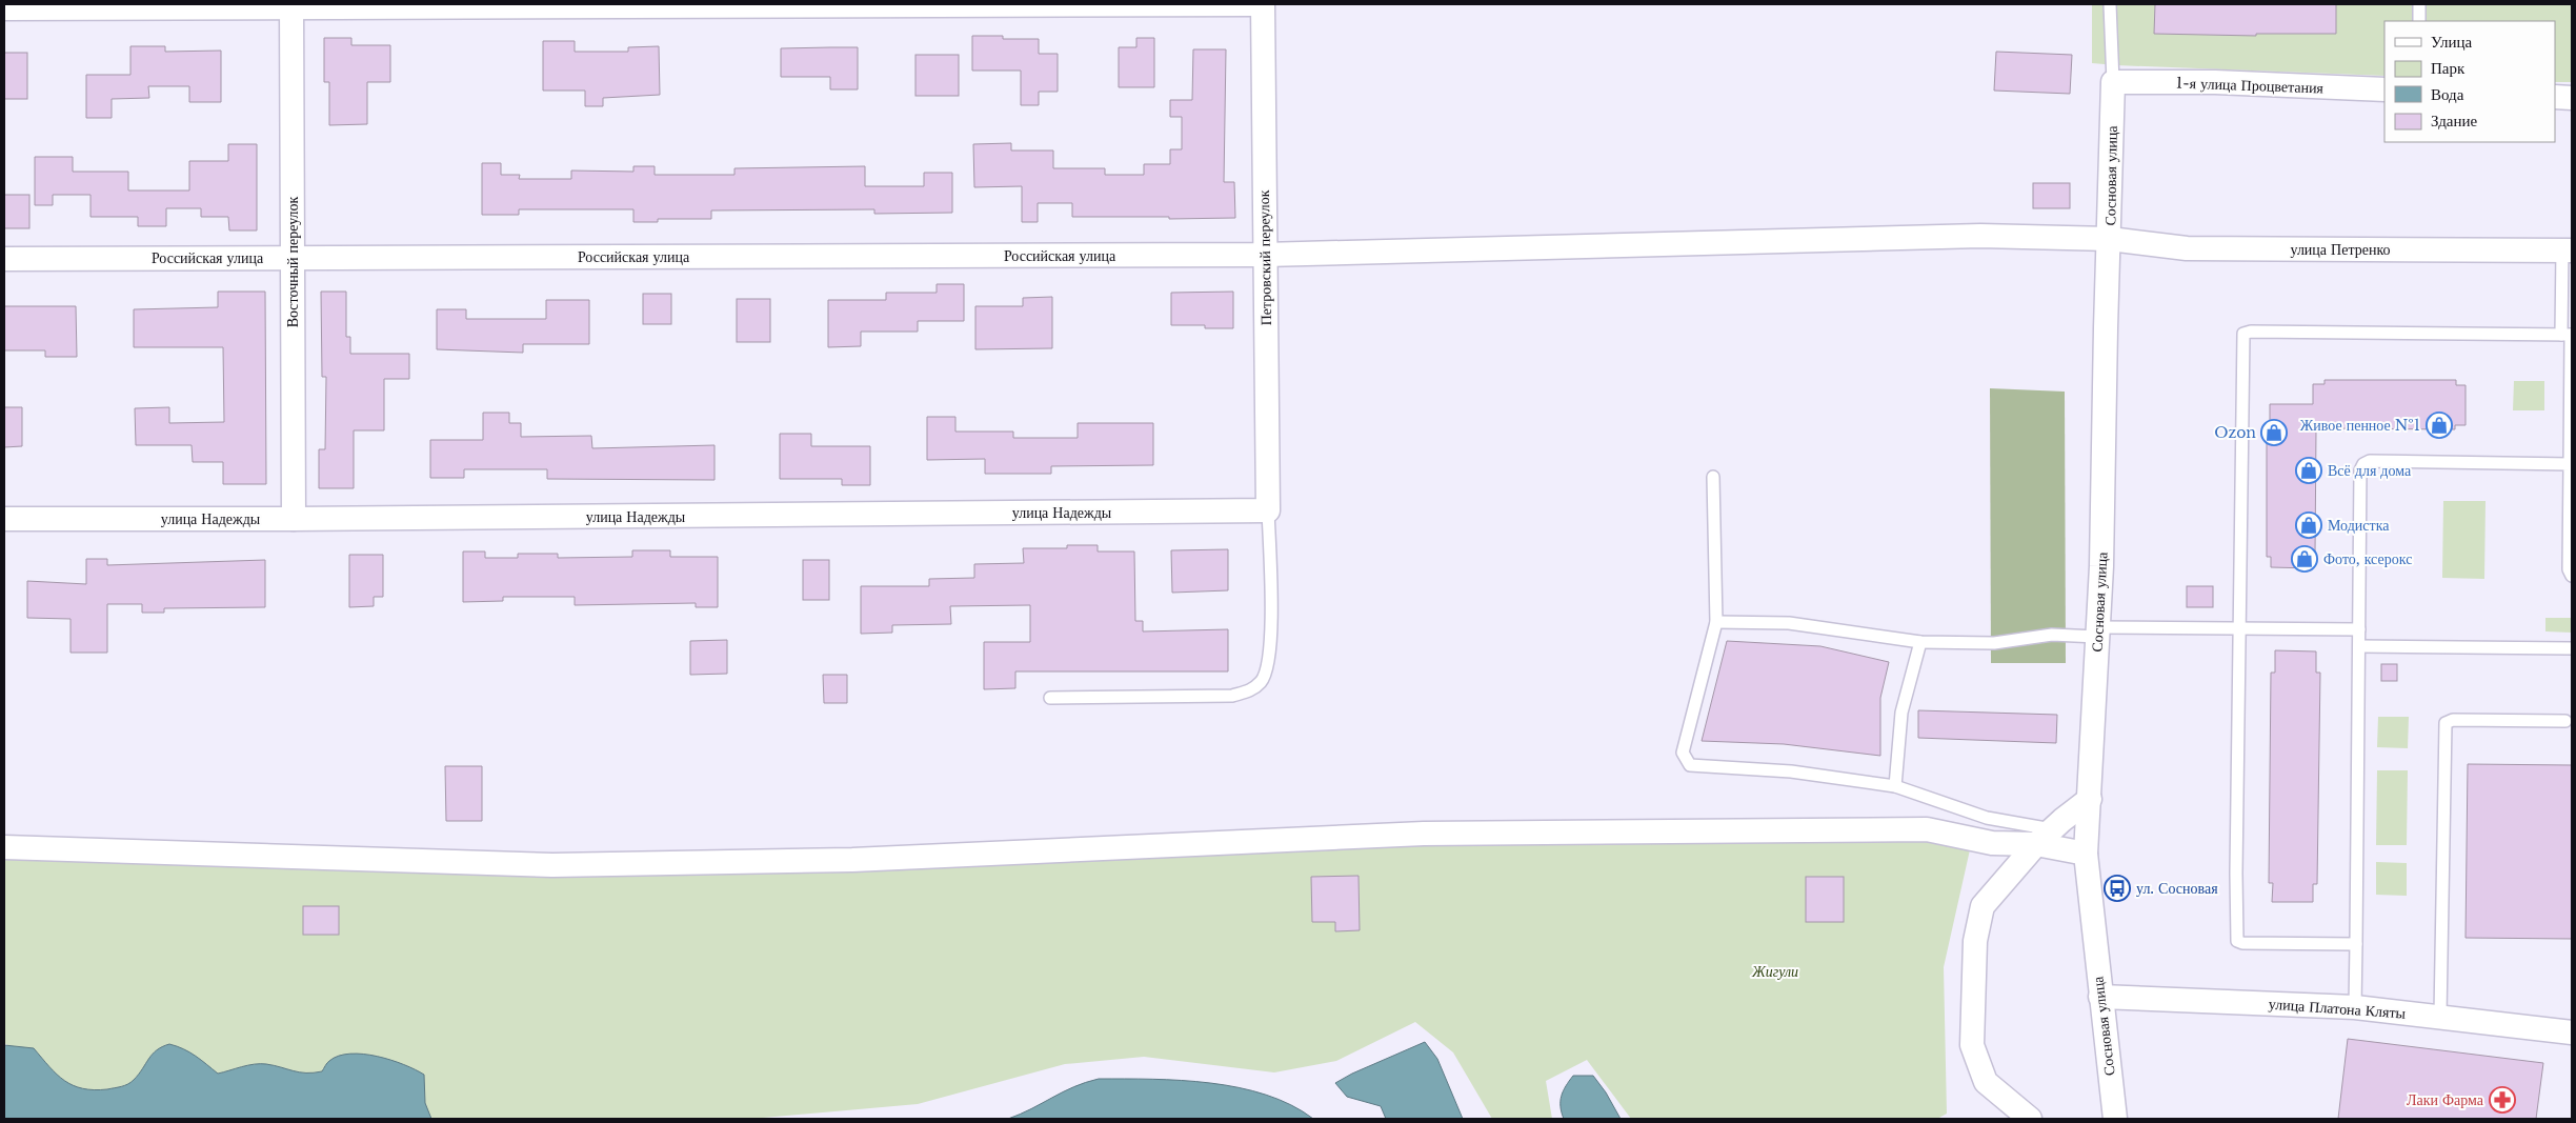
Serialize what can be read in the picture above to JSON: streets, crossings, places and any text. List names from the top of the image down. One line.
{"streets":{"street":["1-я улица Процветания","Сосновая улица","улица Петренко","Российская улица","Петровский переулок","Восточный переулок","улица Надежды","улица Платона Кляты"]},"crossings":[["1-я улица Процветания","Сосновая улица"],["Сосновая улица","улица Петренко"],["Сосновая улица","улица Платона Кляты"],["улица Петренко","Российская улица"],["улица Петренко","Петровский переулок"],["Российская улица","Петровский переулок"],["Российская улица","Восточный переулок"],["Петровский переулок","улица Надежды"],["Восточный переулок","улица Надежды"]],"parks":["Жигули"],"places":{"shop":["Живое пенное №1","Ozon","Всё для дома","Модистка","Фото, ксерокс"],"bus stop":["ул. Сосновая"],"pharmacy":["Лаки Фарма"]},"legend":["Улица","Парк","Вода","Здание"]}
